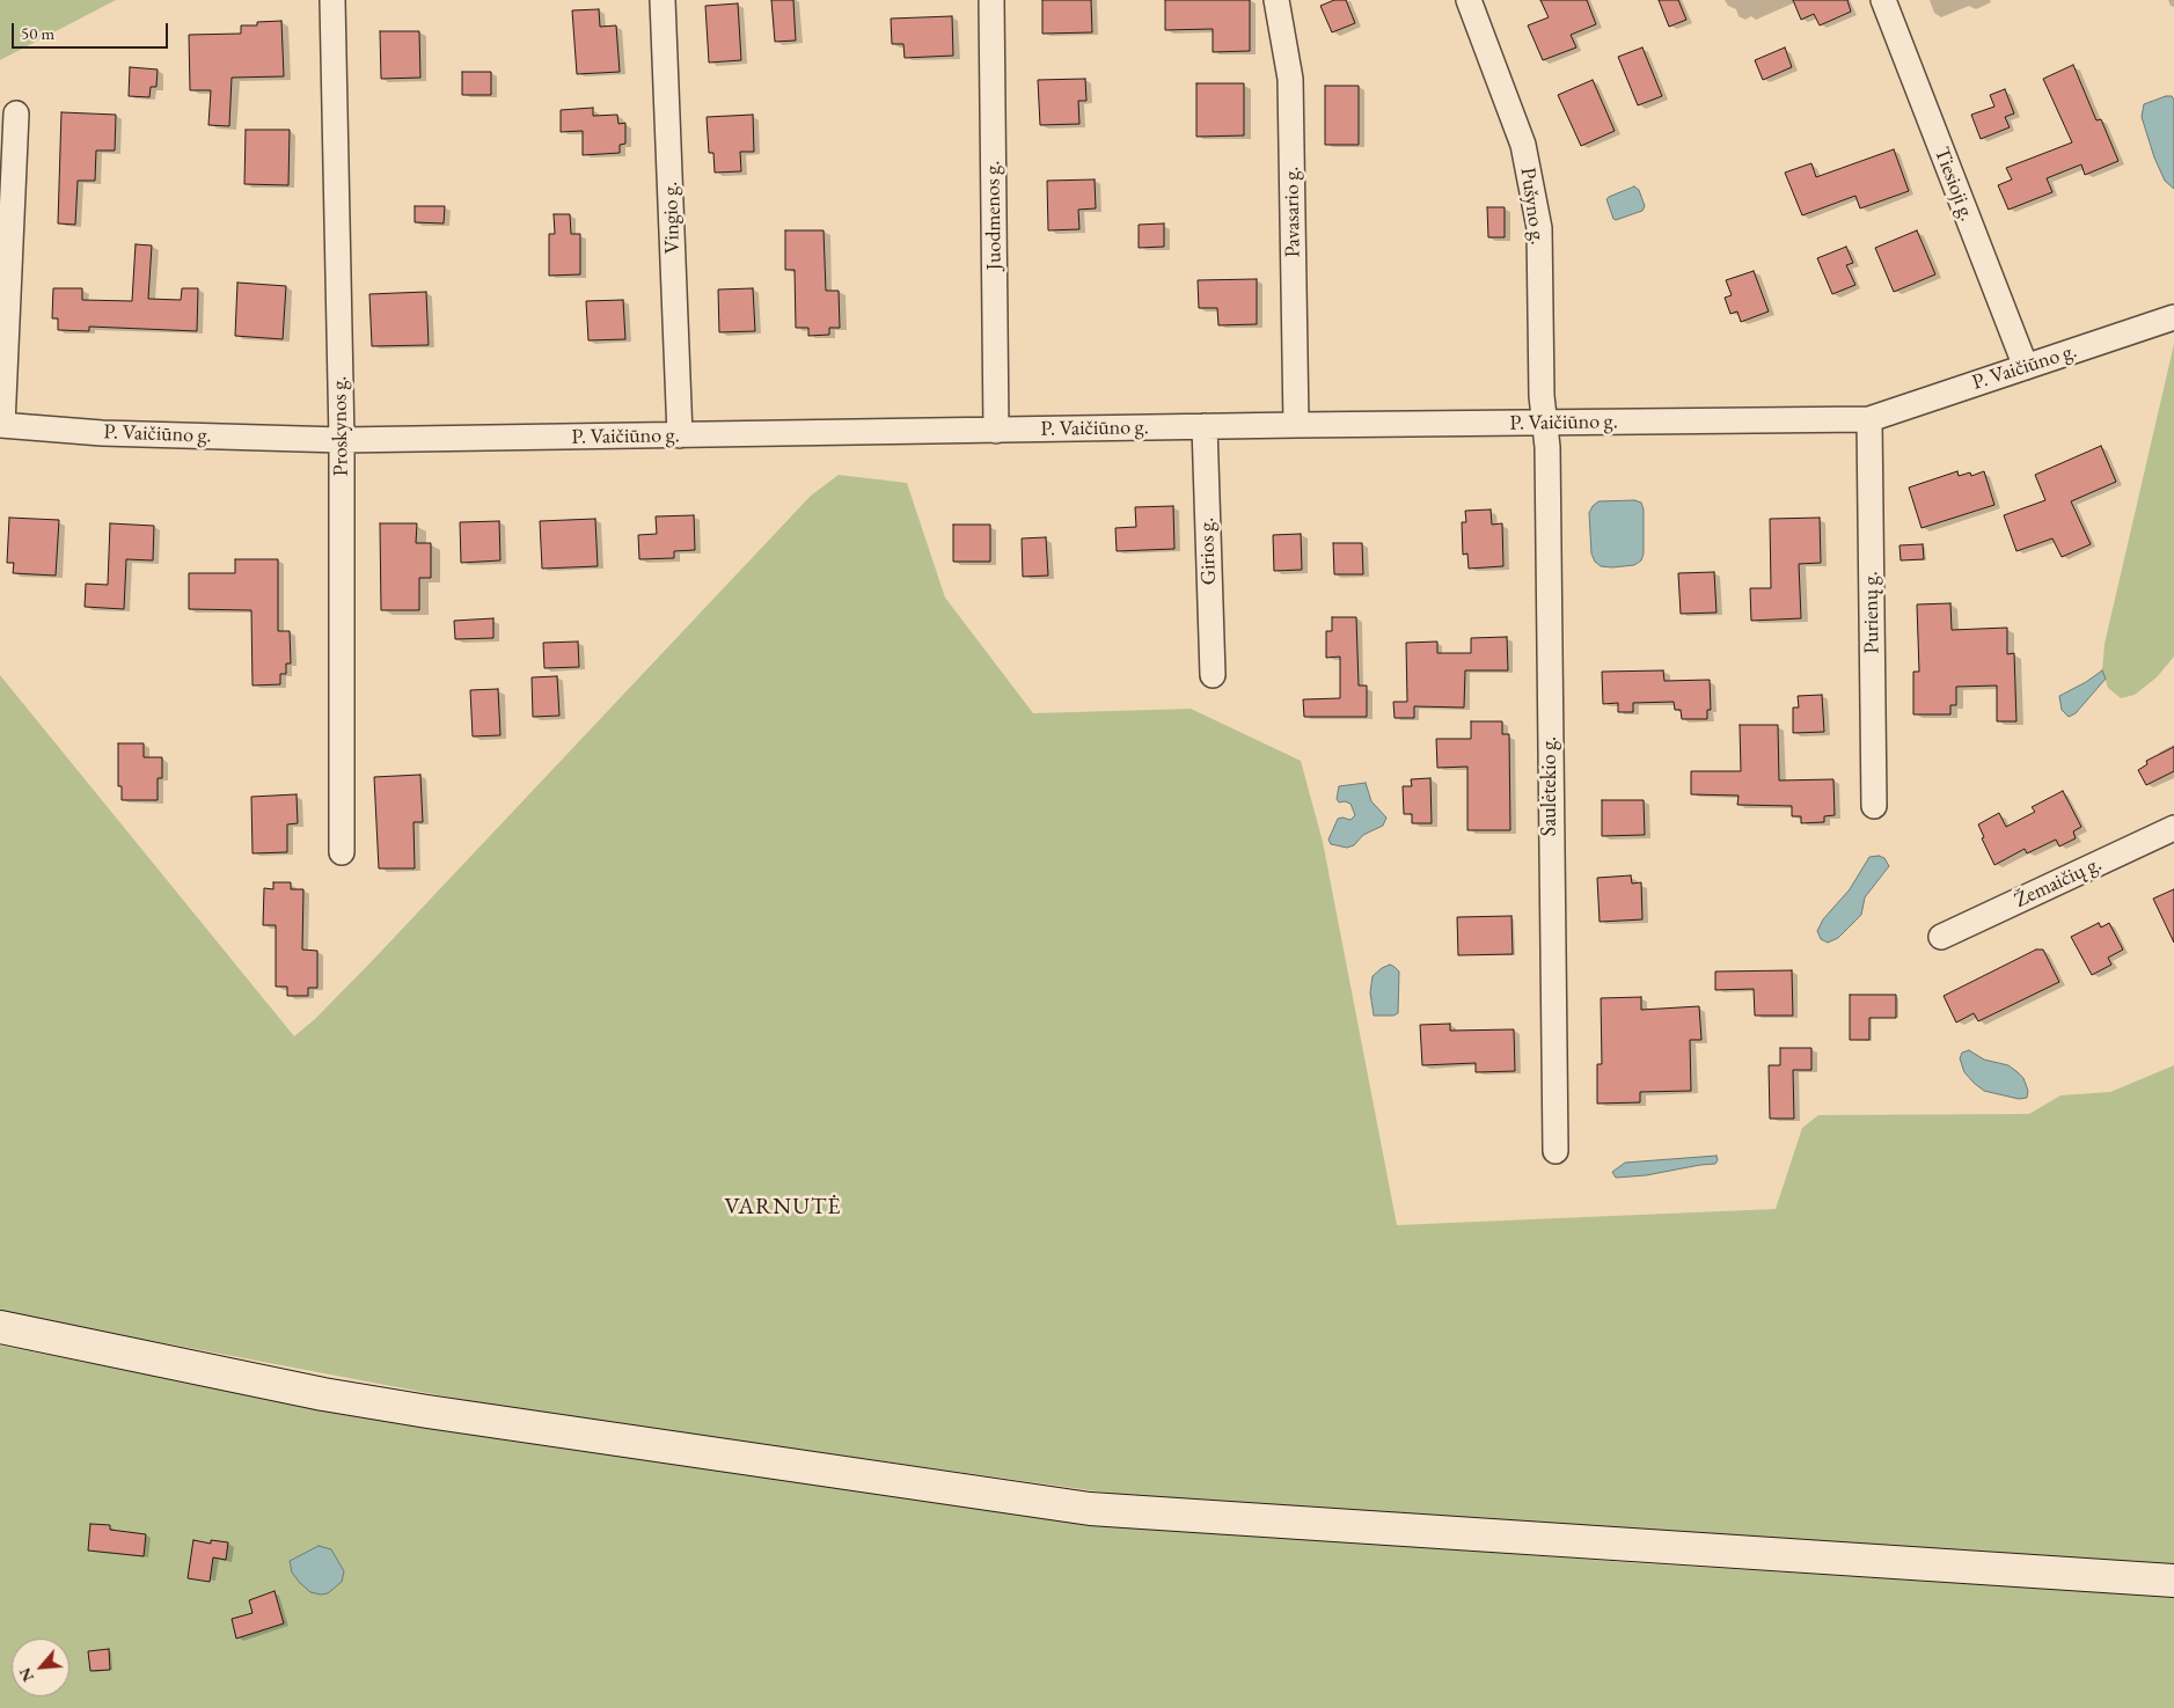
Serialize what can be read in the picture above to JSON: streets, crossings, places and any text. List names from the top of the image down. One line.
{"streets":{"street":["Tiesioji g.","Pušyno g.","Pavasario g.","Juodmenos g.","Vingio g.","P. Vaičiūno g.","Proskynos g.","Girios g.","Purienų g.","Saulėtekio g.","Žemaičių g."]},"crossings":[["Tiesioji g.","P. Vaičiūno g."],["Pušyno g.","P. Vaičiūno g."],["Pušyno g.","Saulėtekio g."],["Pavasario g.","P. Vaičiūno g."],["Juodmenos g.","P. Vaičiūno g."],["Vingio g.","P. Vaičiūno g."],["P. Vaičiūno g.","Proskynos g."],["P. Vaičiūno g.","Girios g."],["P. Vaičiūno g.","Purienų g."],["P. Vaičiūno g.","Saulėtekio g."]],"districts":["VARNUTĖ"],"scale_bar":"50 m","north":"bottom left"}
